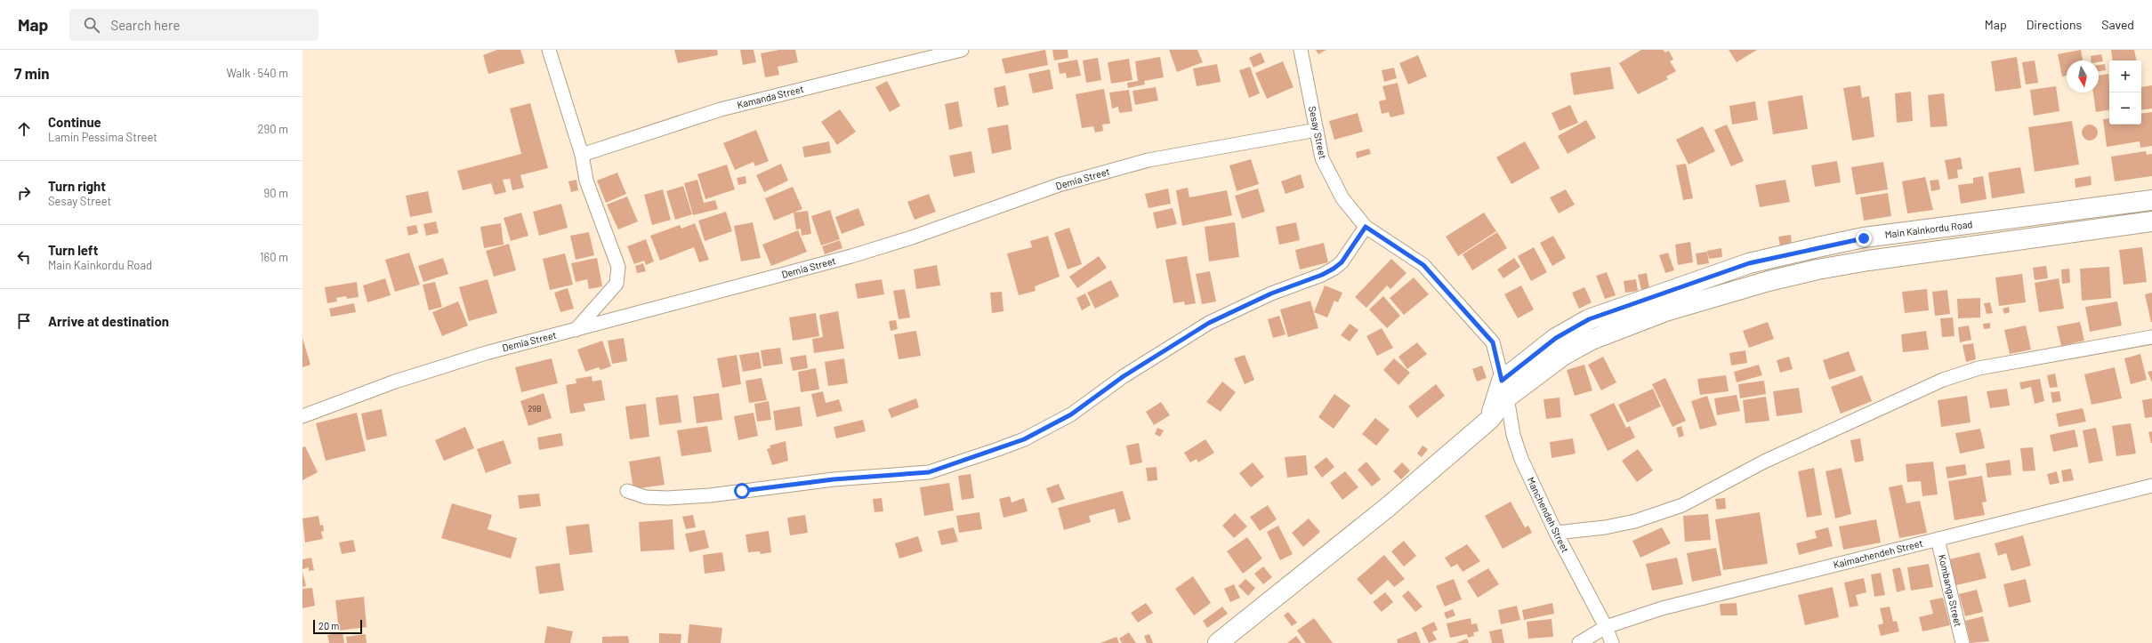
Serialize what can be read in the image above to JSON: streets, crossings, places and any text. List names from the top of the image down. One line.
{"streets":{"main road":["Main Kainkordu Road"],"street":["Kamanda Street","Sesay Street","Demia Street","Manchendeh Street","Kaimachendeh Street","Kombanga Street"]},"crossings":[["Sesay Street","Demia Street"],["Sesay Street","Main Kainkordu Road"],["Sesay Street","Manchendeh Street"],["Main Kainkordu Road","Manchendeh Street"],["Manchendeh Street","Kaimachendeh Street"],["Kaimachendeh Street","Kombanga Street"]],"house_numbers":["29B"],"scale_bar":"20 m","north":"bottom","page":{"header":"Map","search":"Search here","nav":["Map","Directions","Saved"],"heading":["7 min","Walk · 540 m"],"map_buttons":["+","−"],"list":[["Continue","Lamin Pessima Street","290 m"],["Turn right","Sesay Street","90 m"],["Turn left","Main Kainkordu Road","160 m"],"Arrive at destination"],"scale":"20 m"}}
